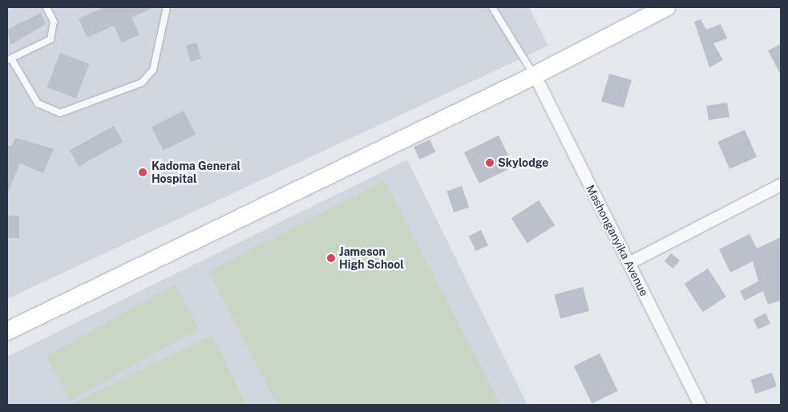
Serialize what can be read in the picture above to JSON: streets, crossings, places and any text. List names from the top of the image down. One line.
{"streets":{"street":["Mashonganyika Avenue"]},"places":["Skylodge","Kadoma General Hospital","Jameson High School"]}
